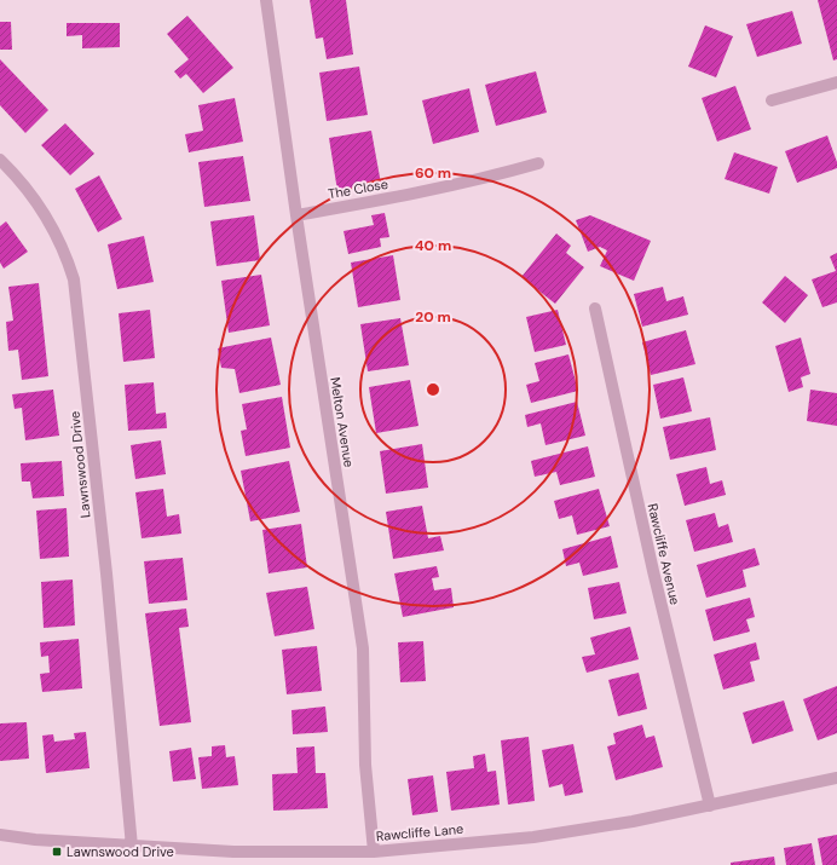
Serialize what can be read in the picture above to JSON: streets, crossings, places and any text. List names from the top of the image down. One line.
{"streets":{"street":["The Close","Melton Avenue","Lawnswood Drive","Rawcliffe Avenue","Rawcliffe Lane"]},"crossings":[["The Close","Melton Avenue"],["Melton Avenue","Rawcliffe Lane"],["Lawnswood Drive","Rawcliffe Lane"],["Rawcliffe Avenue","Rawcliffe Lane"]],"places":{"transit":["Lawnswood Drive"]},"rings":["60 m","40 m","20 m"]}
